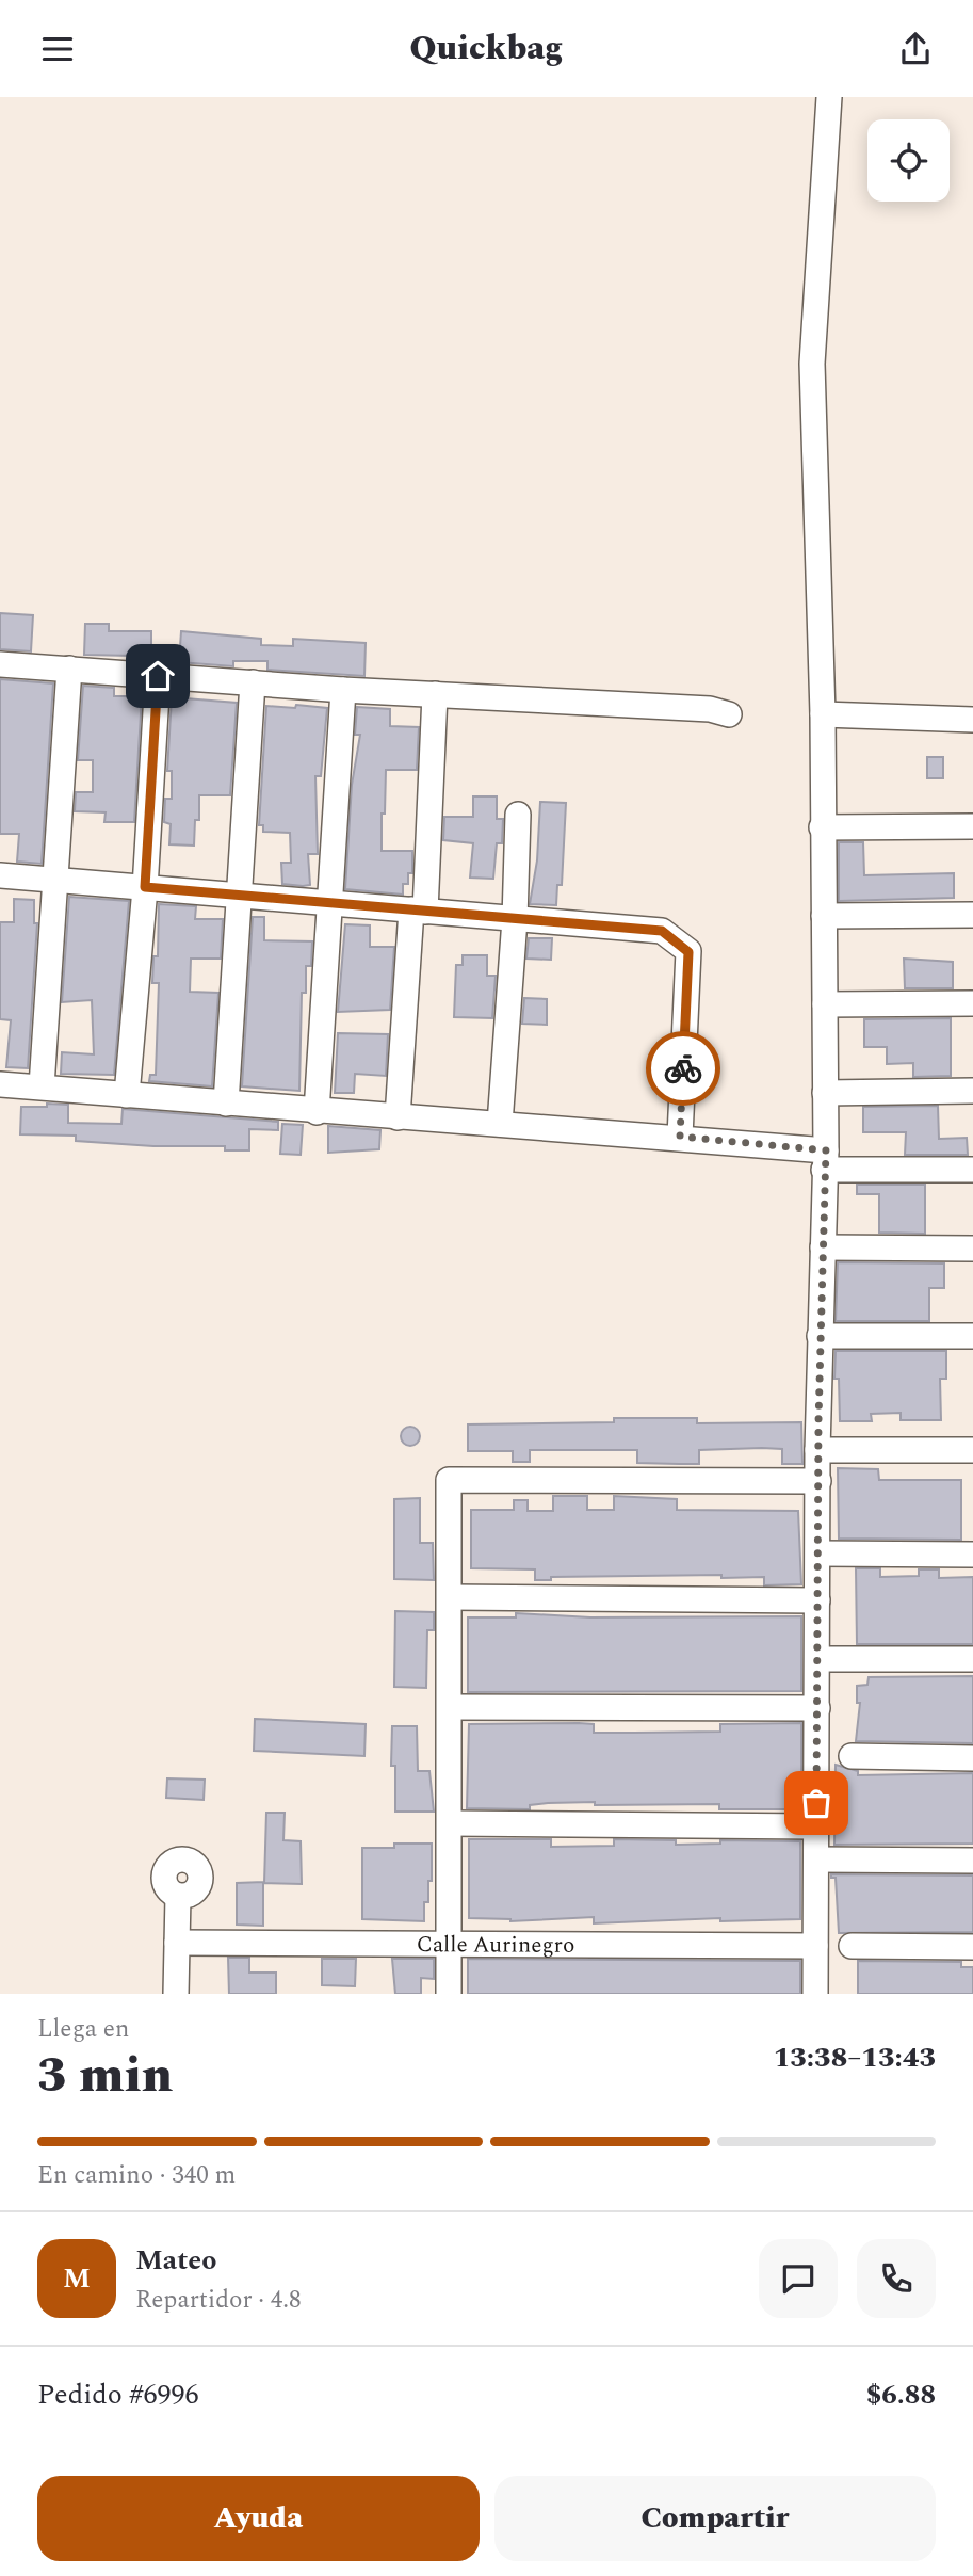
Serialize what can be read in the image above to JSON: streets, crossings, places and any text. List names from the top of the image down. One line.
{"streets":{"street":["Calle Aurinegro"]},"page":{"header":"Quickbag","heading":["3 min","Llega en","13:38–13:43"],"panel":["Mateo","Repartidor · 4.8","Pedido #6996","$6.88"],"bar":"En camino · 340 m","round":"M","buttons":["Ayuda","Compartir"]}}
